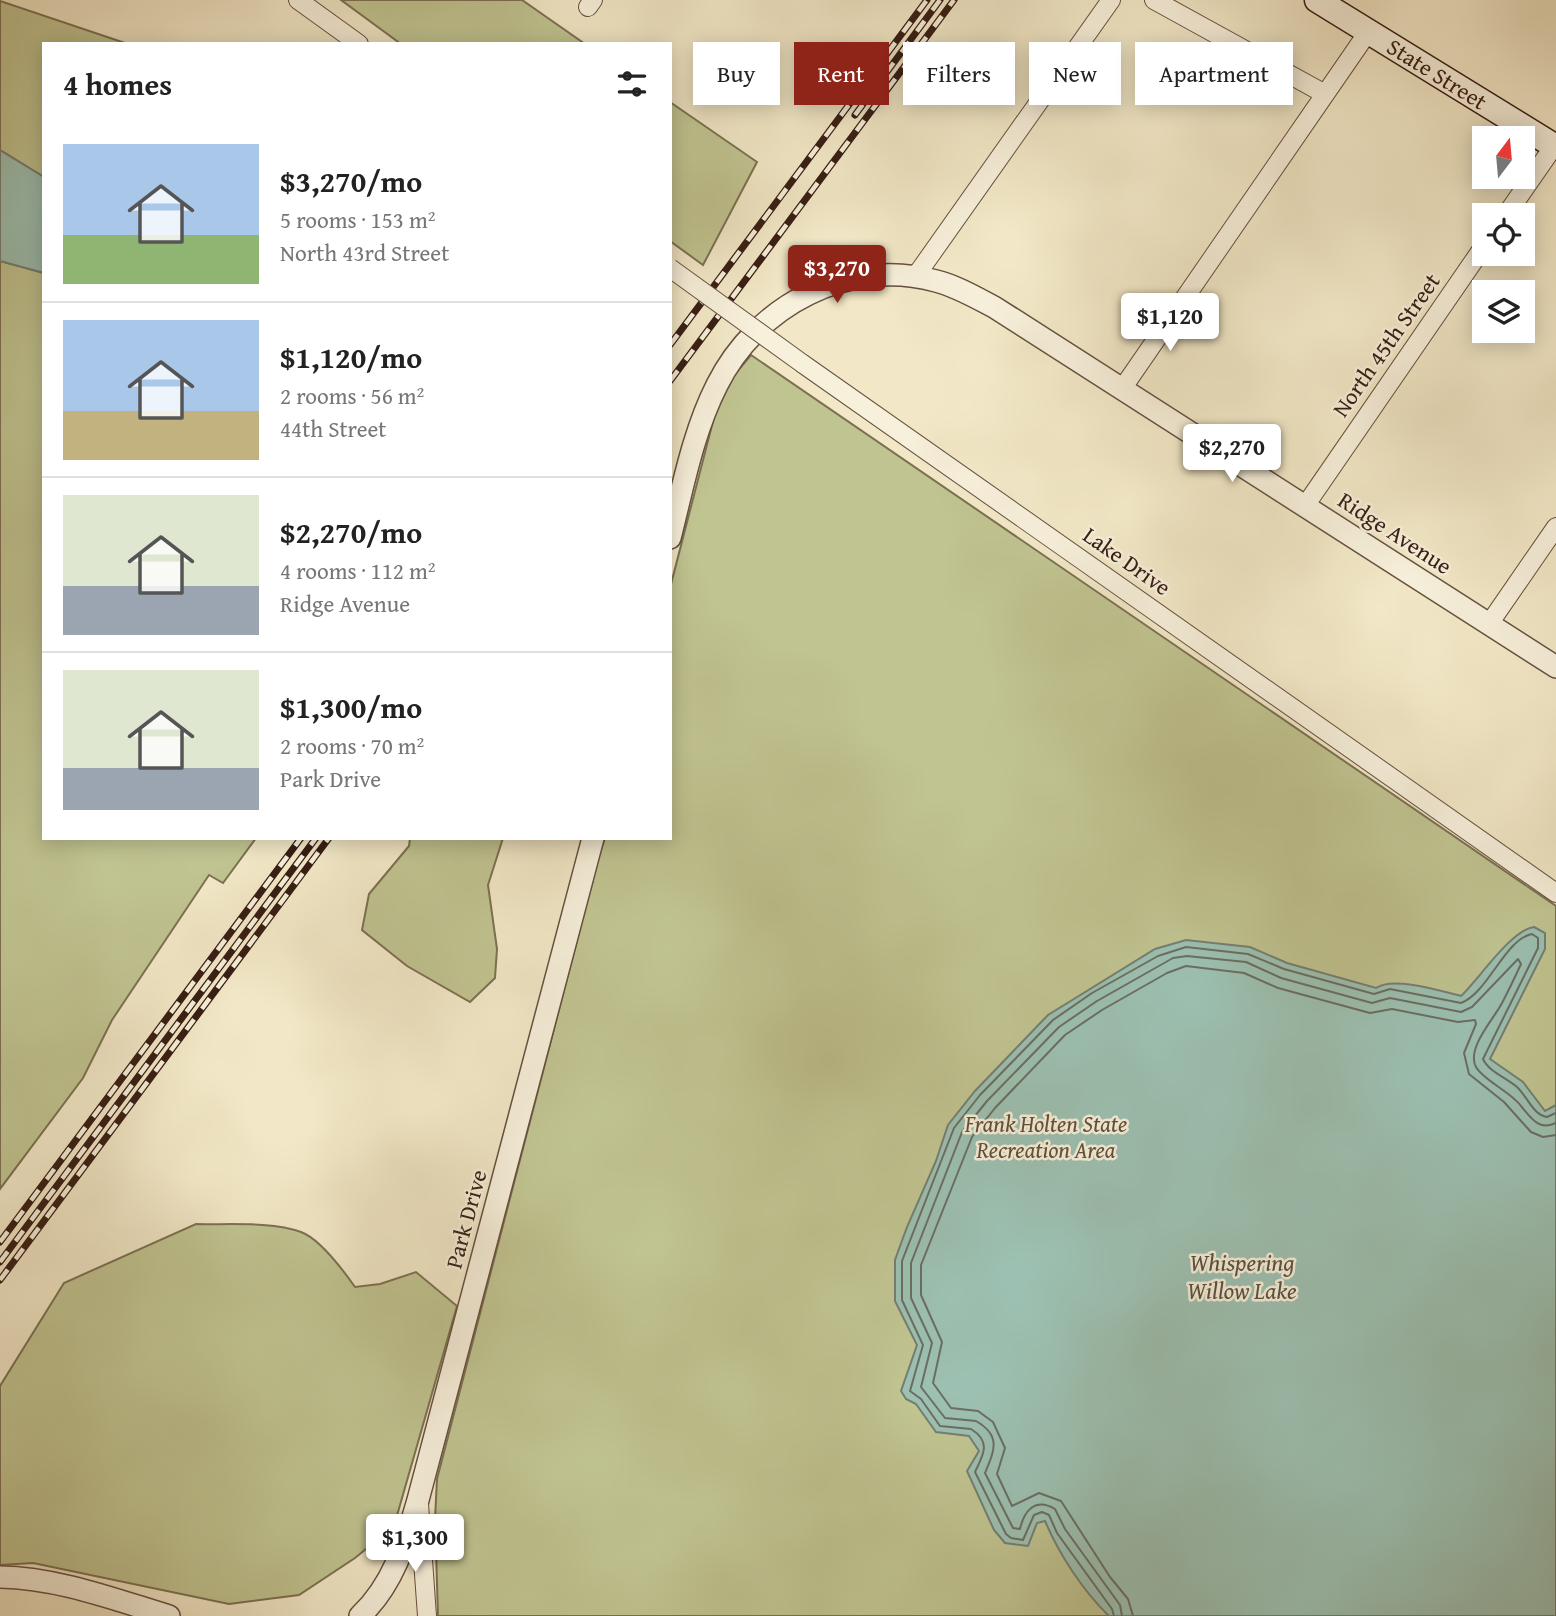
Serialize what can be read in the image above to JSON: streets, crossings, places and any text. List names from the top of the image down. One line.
{"streets":{"main road":["State Street"],"street":["North 45th Street","Ridge Avenue","Lake Drive","Park Drive"]},"crossings":[["North 45th Street","Ridge Avenue"]],"water":["Whispering Willow Lake"],"parks":["Frank Holten State Recreation Area"],"north":"top","page":{"chip":["Buy","Rent","Filters","New","Apartment"],"heading":"4 homes","list":[{"name":"$3,270/mo","note":"5 rooms · 153 m² · North 43rd Street"},{"name":"$1,120/mo","note":"2 rooms · 56 m² · 44th Street"},{"name":"$2,270/mo","note":"4 rooms · 112 m² · Ridge Avenue"},{"name":"$1,300/mo","note":"2 rooms · 70 m² · Park Drive"}],"price":["$3,270","$1,120","$2,270","$1,300"]}}
